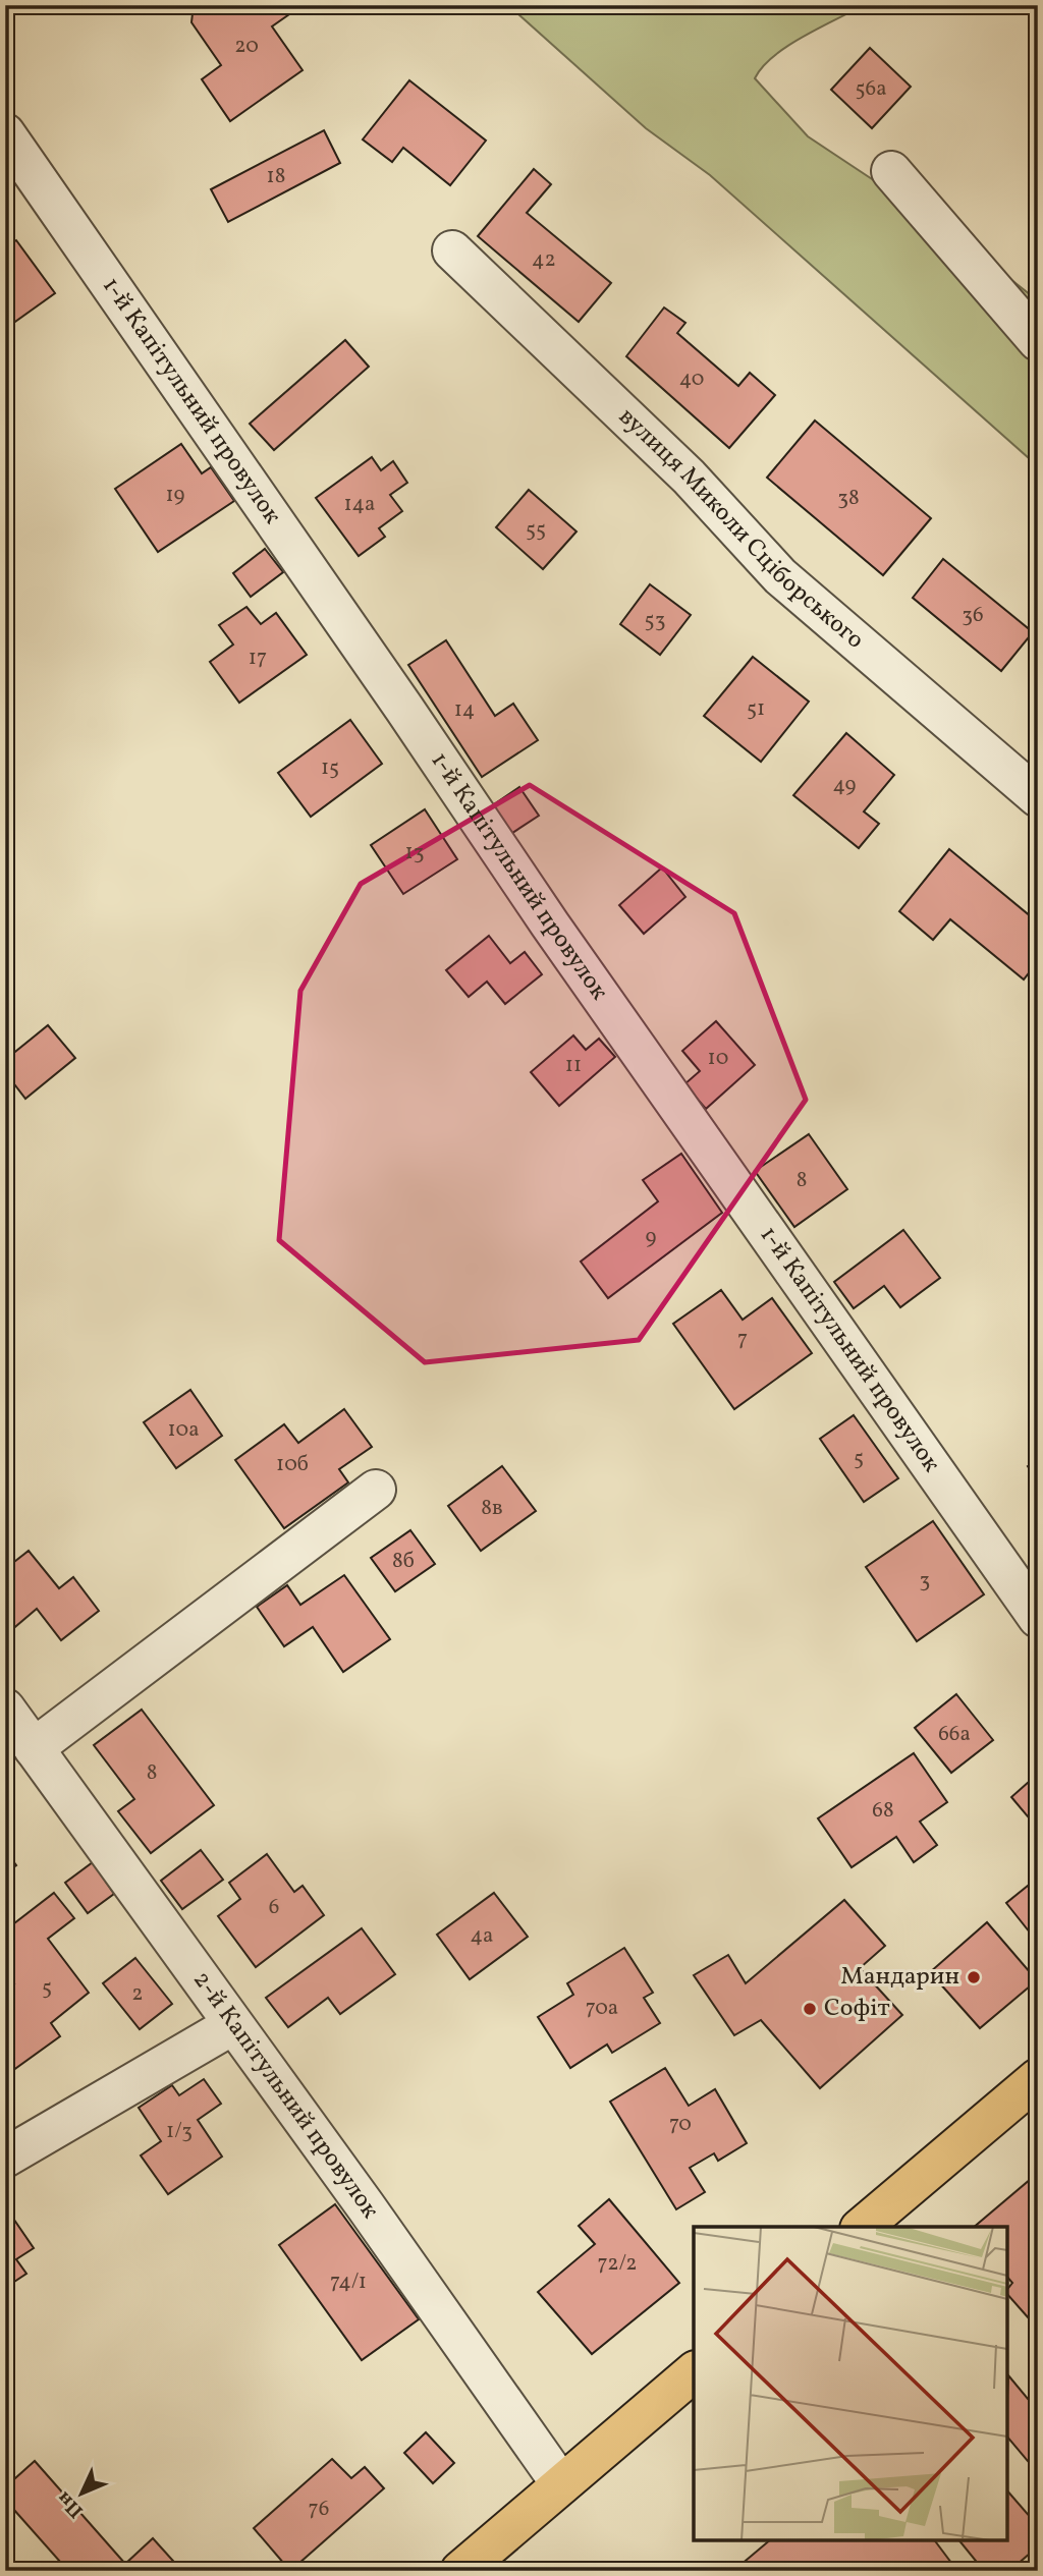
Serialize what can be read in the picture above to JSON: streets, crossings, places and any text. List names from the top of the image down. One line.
{"streets":{"street":["1-й Капітульний провулок","вулиця Миколи Сціборського","2-й Капітульний провулок"]},"places":["Мандарин","Софіт"],"house_numbers":["20","56а","18","42","40","19","38","14а","55","36","53","17","51","14","15","49","13","10","11","8","9","7","10а","5","10б","8в","8б","3","66а","8","68","6","4а","5","2","70а","70","1/3","72/2","74/1","76"],"north":"bottom left"}
